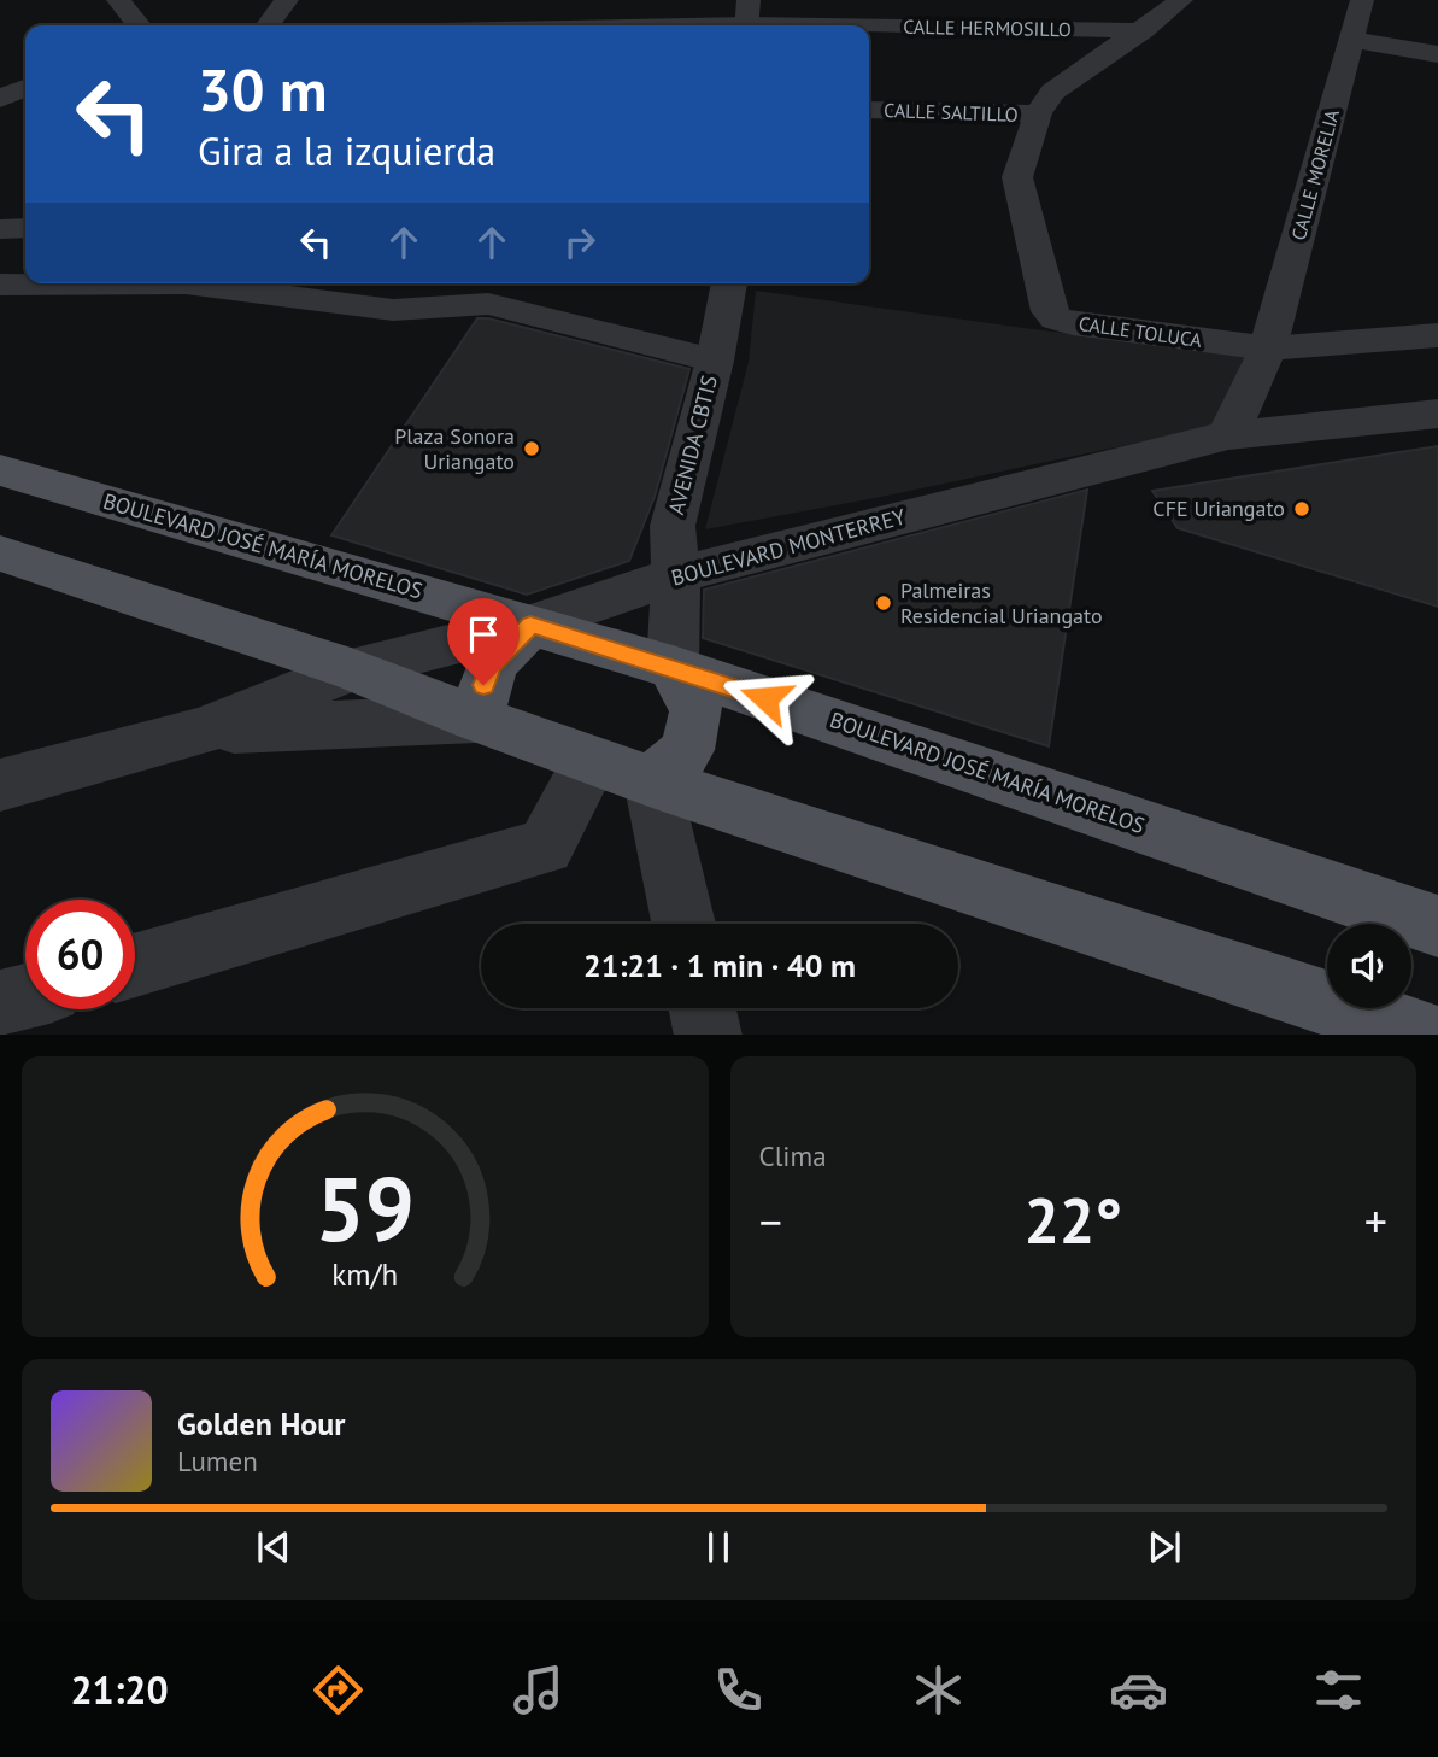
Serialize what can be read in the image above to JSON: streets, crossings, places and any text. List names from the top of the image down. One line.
{"streets":{"main road":["BOULEVARD JOSÉ MARÍA MORELOS"],"street":["CALLE HERMOSILLO","CALLE SALTILLO","CALLE MORELIA","CALLE TOLUCA","AVENIDA CBTIS","BOULEVARD MONTERREY"]},"crossings":[["CALLE HERMOSILLO","CALLE TOLUCA"],["CALLE SALTILLO","CALLE TOLUCA"],["CALLE MORELIA","CALLE TOLUCA"],["AVENIDA CBTIS","BOULEVARD JOSÉ MARÍA MORELOS"],["AVENIDA CBTIS","BOULEVARD MONTERREY"],["BOULEVARD JOSÉ MARÍA MORELOS","BOULEVARD MONTERREY"]],"places":["Plaza Sonora Uriangato","CFE Uriangato","Palmeiras Residencial Uriangato"],"page":{"turn":["30 m","Gira a la izquierda"],"limit":"60","trip":"21:21 · 1 min · 40 m","tile":"Clima","heat":["−","22°","+"],"song":["Golden Hour","Lumen"],"tabs":"21:20","gauge":["59","km/h"]}}
